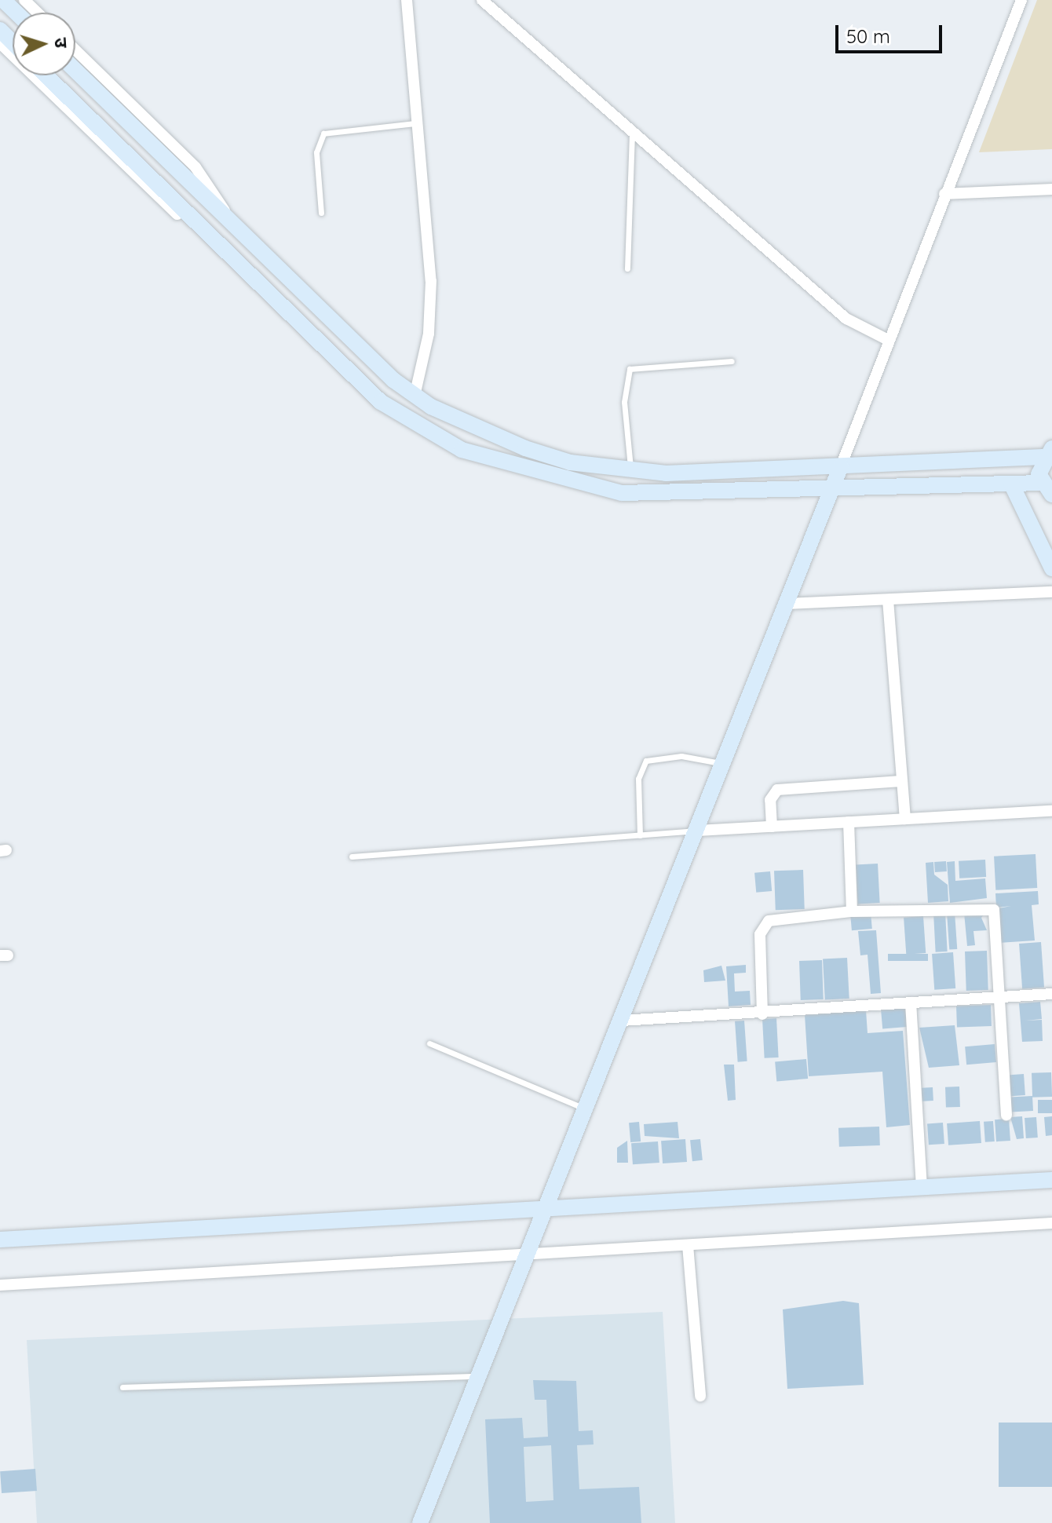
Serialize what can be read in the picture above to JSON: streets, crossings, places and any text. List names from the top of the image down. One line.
{"scale_bar":"50 m","north":"right"}
